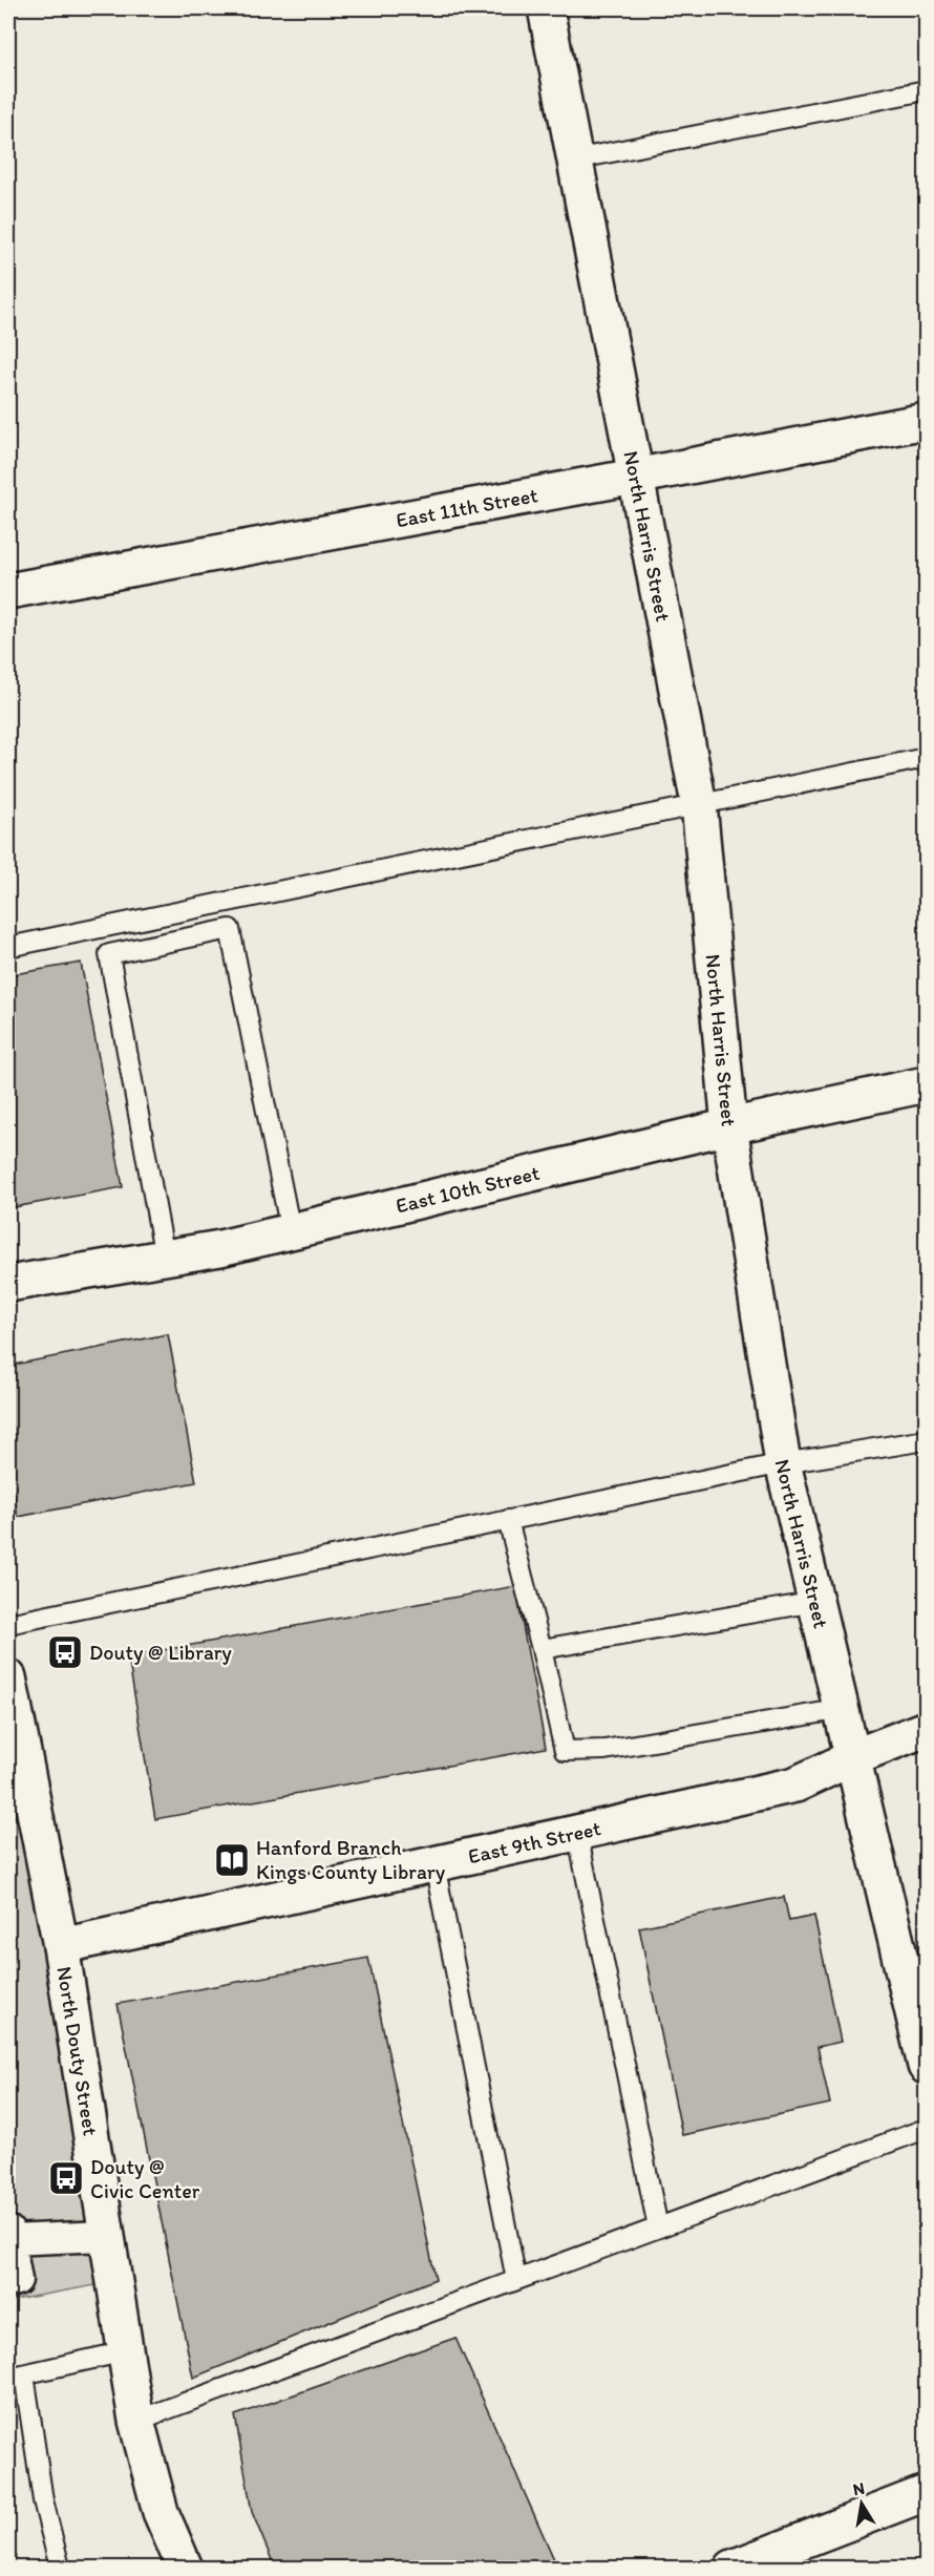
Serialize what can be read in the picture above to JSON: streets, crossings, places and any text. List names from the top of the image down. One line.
{"streets":{"street":["East 11th Street","North Harris Street","East 10th Street","East 9th Street","North Douty Street"]},"crossings":[["East 11th Street","North Harris Street"],["North Harris Street","East 10th Street"],["North Harris Street","East 9th Street"],["East 9th Street","North Douty Street"]],"places":{"bus stop":["Douty @ Library","Douty @ Civic Center"],"library":["Hanford Branch Kings County Library"]},"north":"top"}
